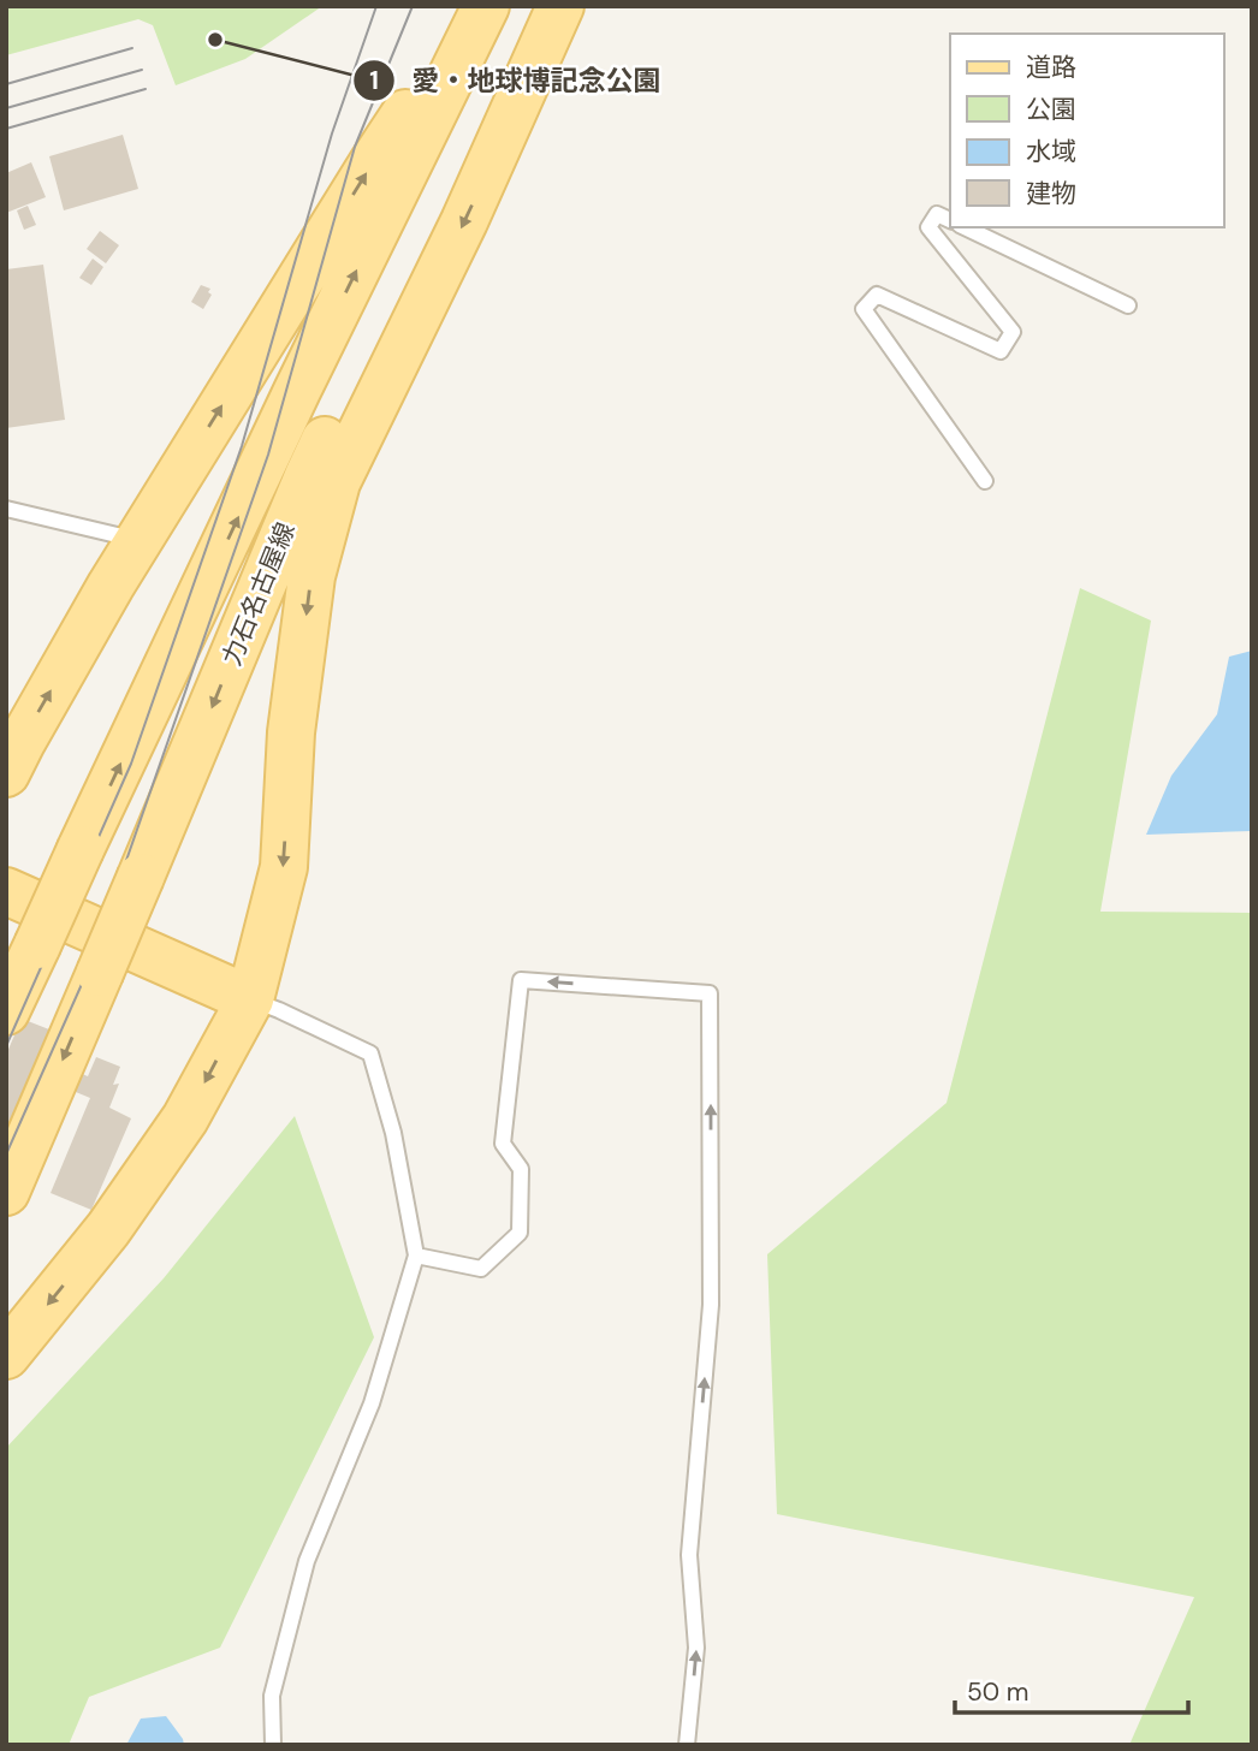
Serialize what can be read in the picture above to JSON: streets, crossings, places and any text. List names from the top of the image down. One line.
{"streets":{"main road":["力石名古屋線"]},"places":["愛・地球博記念公園"],"legend":["道路","公園","水域","建物"],"scale_bar":"50 m"}
